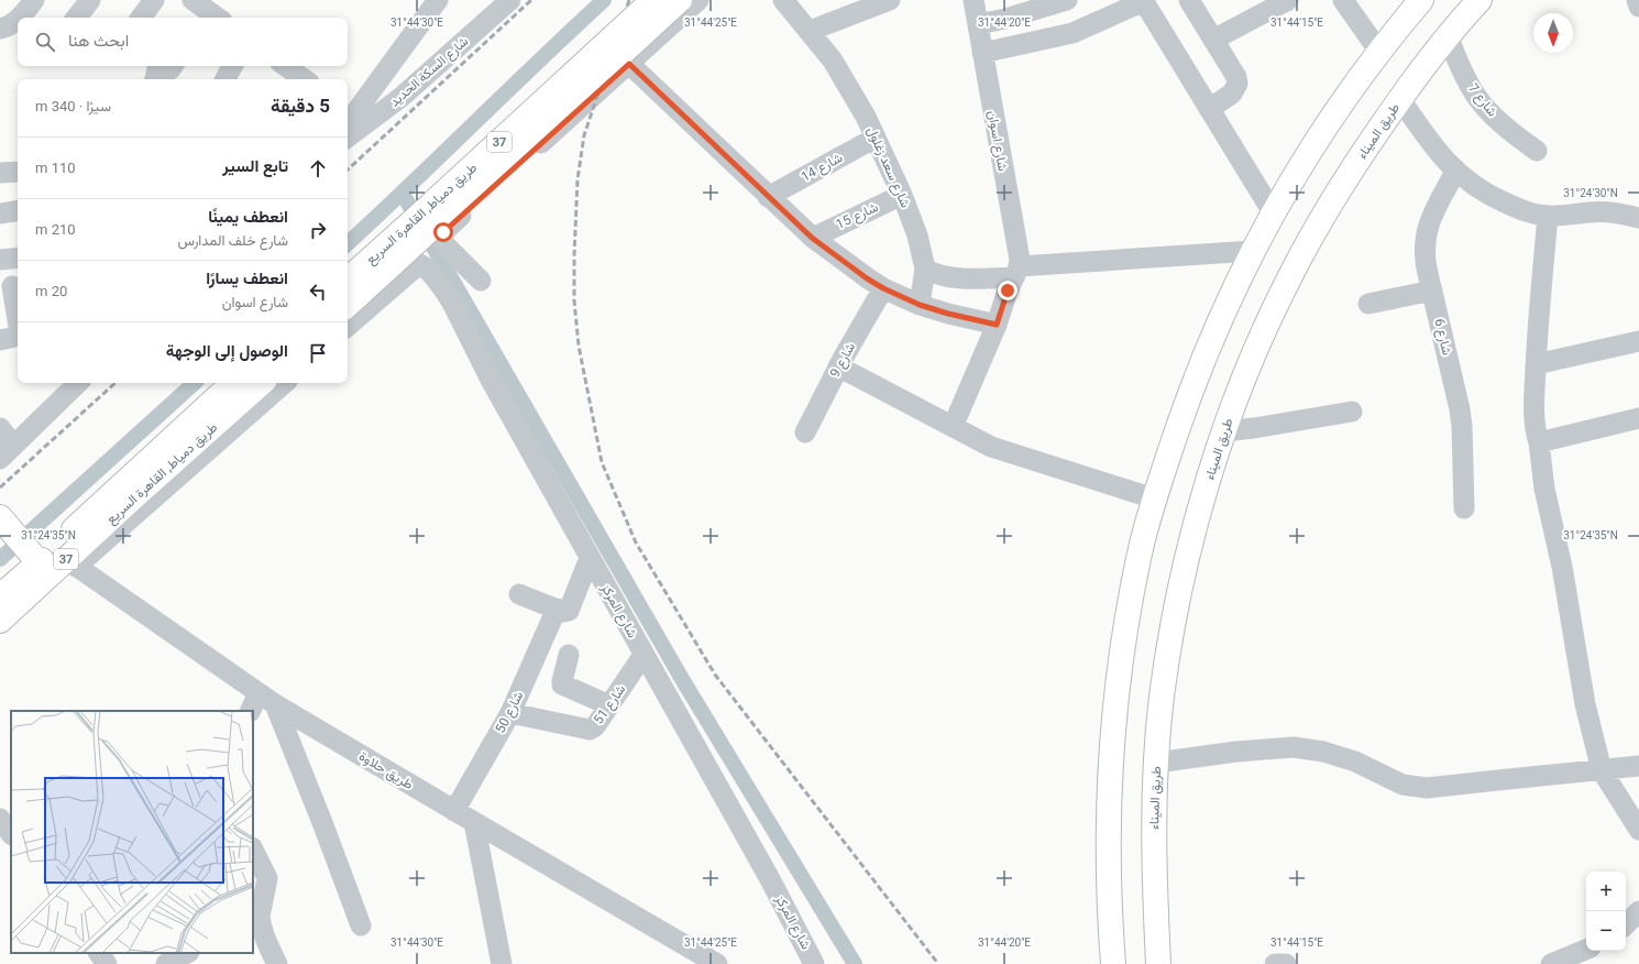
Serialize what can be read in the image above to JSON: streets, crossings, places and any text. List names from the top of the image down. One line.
{"streets":{"highway":["طريق الميناء","37","طريق دمياط, القاهرة السريع"],"street":["شارع السكة الحديد","شارع 7","شارع اسوان","شارع 14","شارع سعد زغلول","شارع 15","شارع 6","شارع 9","شارع المركز","شارع 51","شارع 50","طريق حلاوة"]},"crossings":[["شارع 7","طريق الميناء"],["شارع 14","شارع سعد زغلول"],["شارع سعد زغلول","شارع 15"],["طريق دمياط, القاهرة السريع","طريق حلاوة"],["شارع المركز","شارع 51"],["شارع 51","شارع 50"],["شارع 50","طريق حلاوة"]],"north":"bottom","page":{"search":"ابحث هنا","heading":["5 دقيقة","سيرًا · 340 m"],"list":[["تابع السير","110 m"],["انعطف يمينًا","شارع خلف المدارس","210 m"],["انعطف يسارًا","شارع اسوان","20 m"],"الوصول إلى الوجهة"],"map_buttons":["+","−"]},"coordinates":["31°44'30\"E","31°44'25\"E","31°44'20\"E","31°44'15\"E","31°24'30\"N","31°24'35\"N"]}
